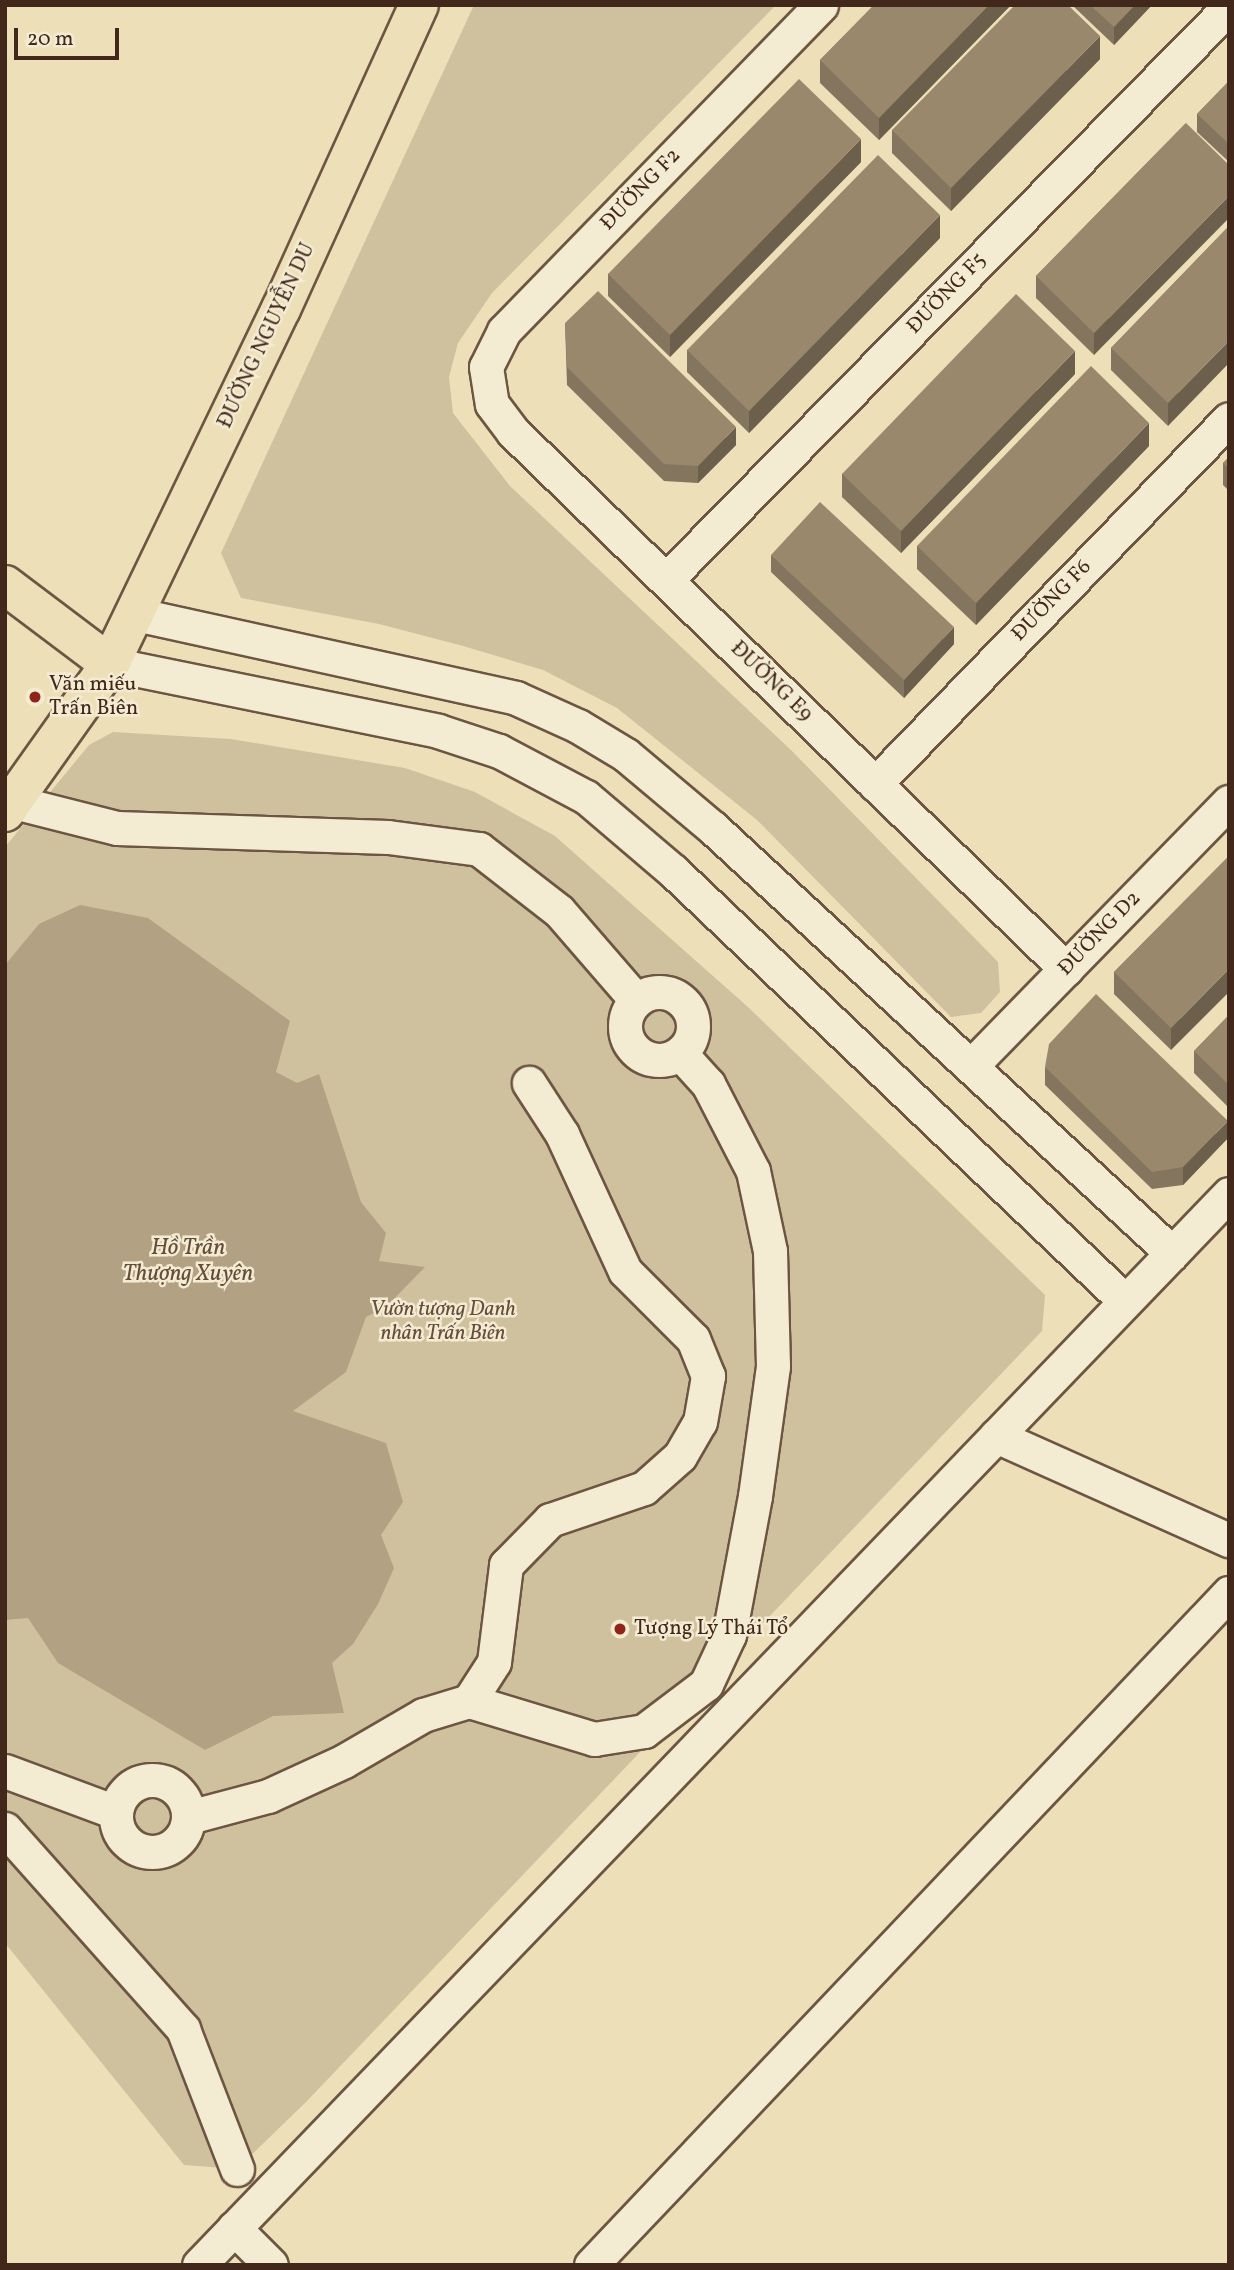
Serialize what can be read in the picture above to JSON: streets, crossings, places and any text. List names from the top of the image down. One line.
{"streets":{"main road":["ĐƯỜNG NGUYỄN DU"],"street":["ĐƯỜNG F2","ĐƯỜNG F5","ĐƯỜNG F6","ĐƯỜNG E9","ĐƯỜNG D2"]},"crossings":[["ĐƯỜNG F2","ĐƯỜNG E9"],["ĐƯỜNG F5","ĐƯỜNG E9"],["ĐƯỜNG F6","ĐƯỜNG E9"],["ĐƯỜNG E9","ĐƯỜNG D2"]],"water":["Hồ Trần Thượng Xuyên"],"parks":["Vườn tượng Danh nhân Trấn Biên"],"places":["Văn miếu Trấn Biên","Tượng Lý Thái Tổ"],"scale_bar":"20 m"}
